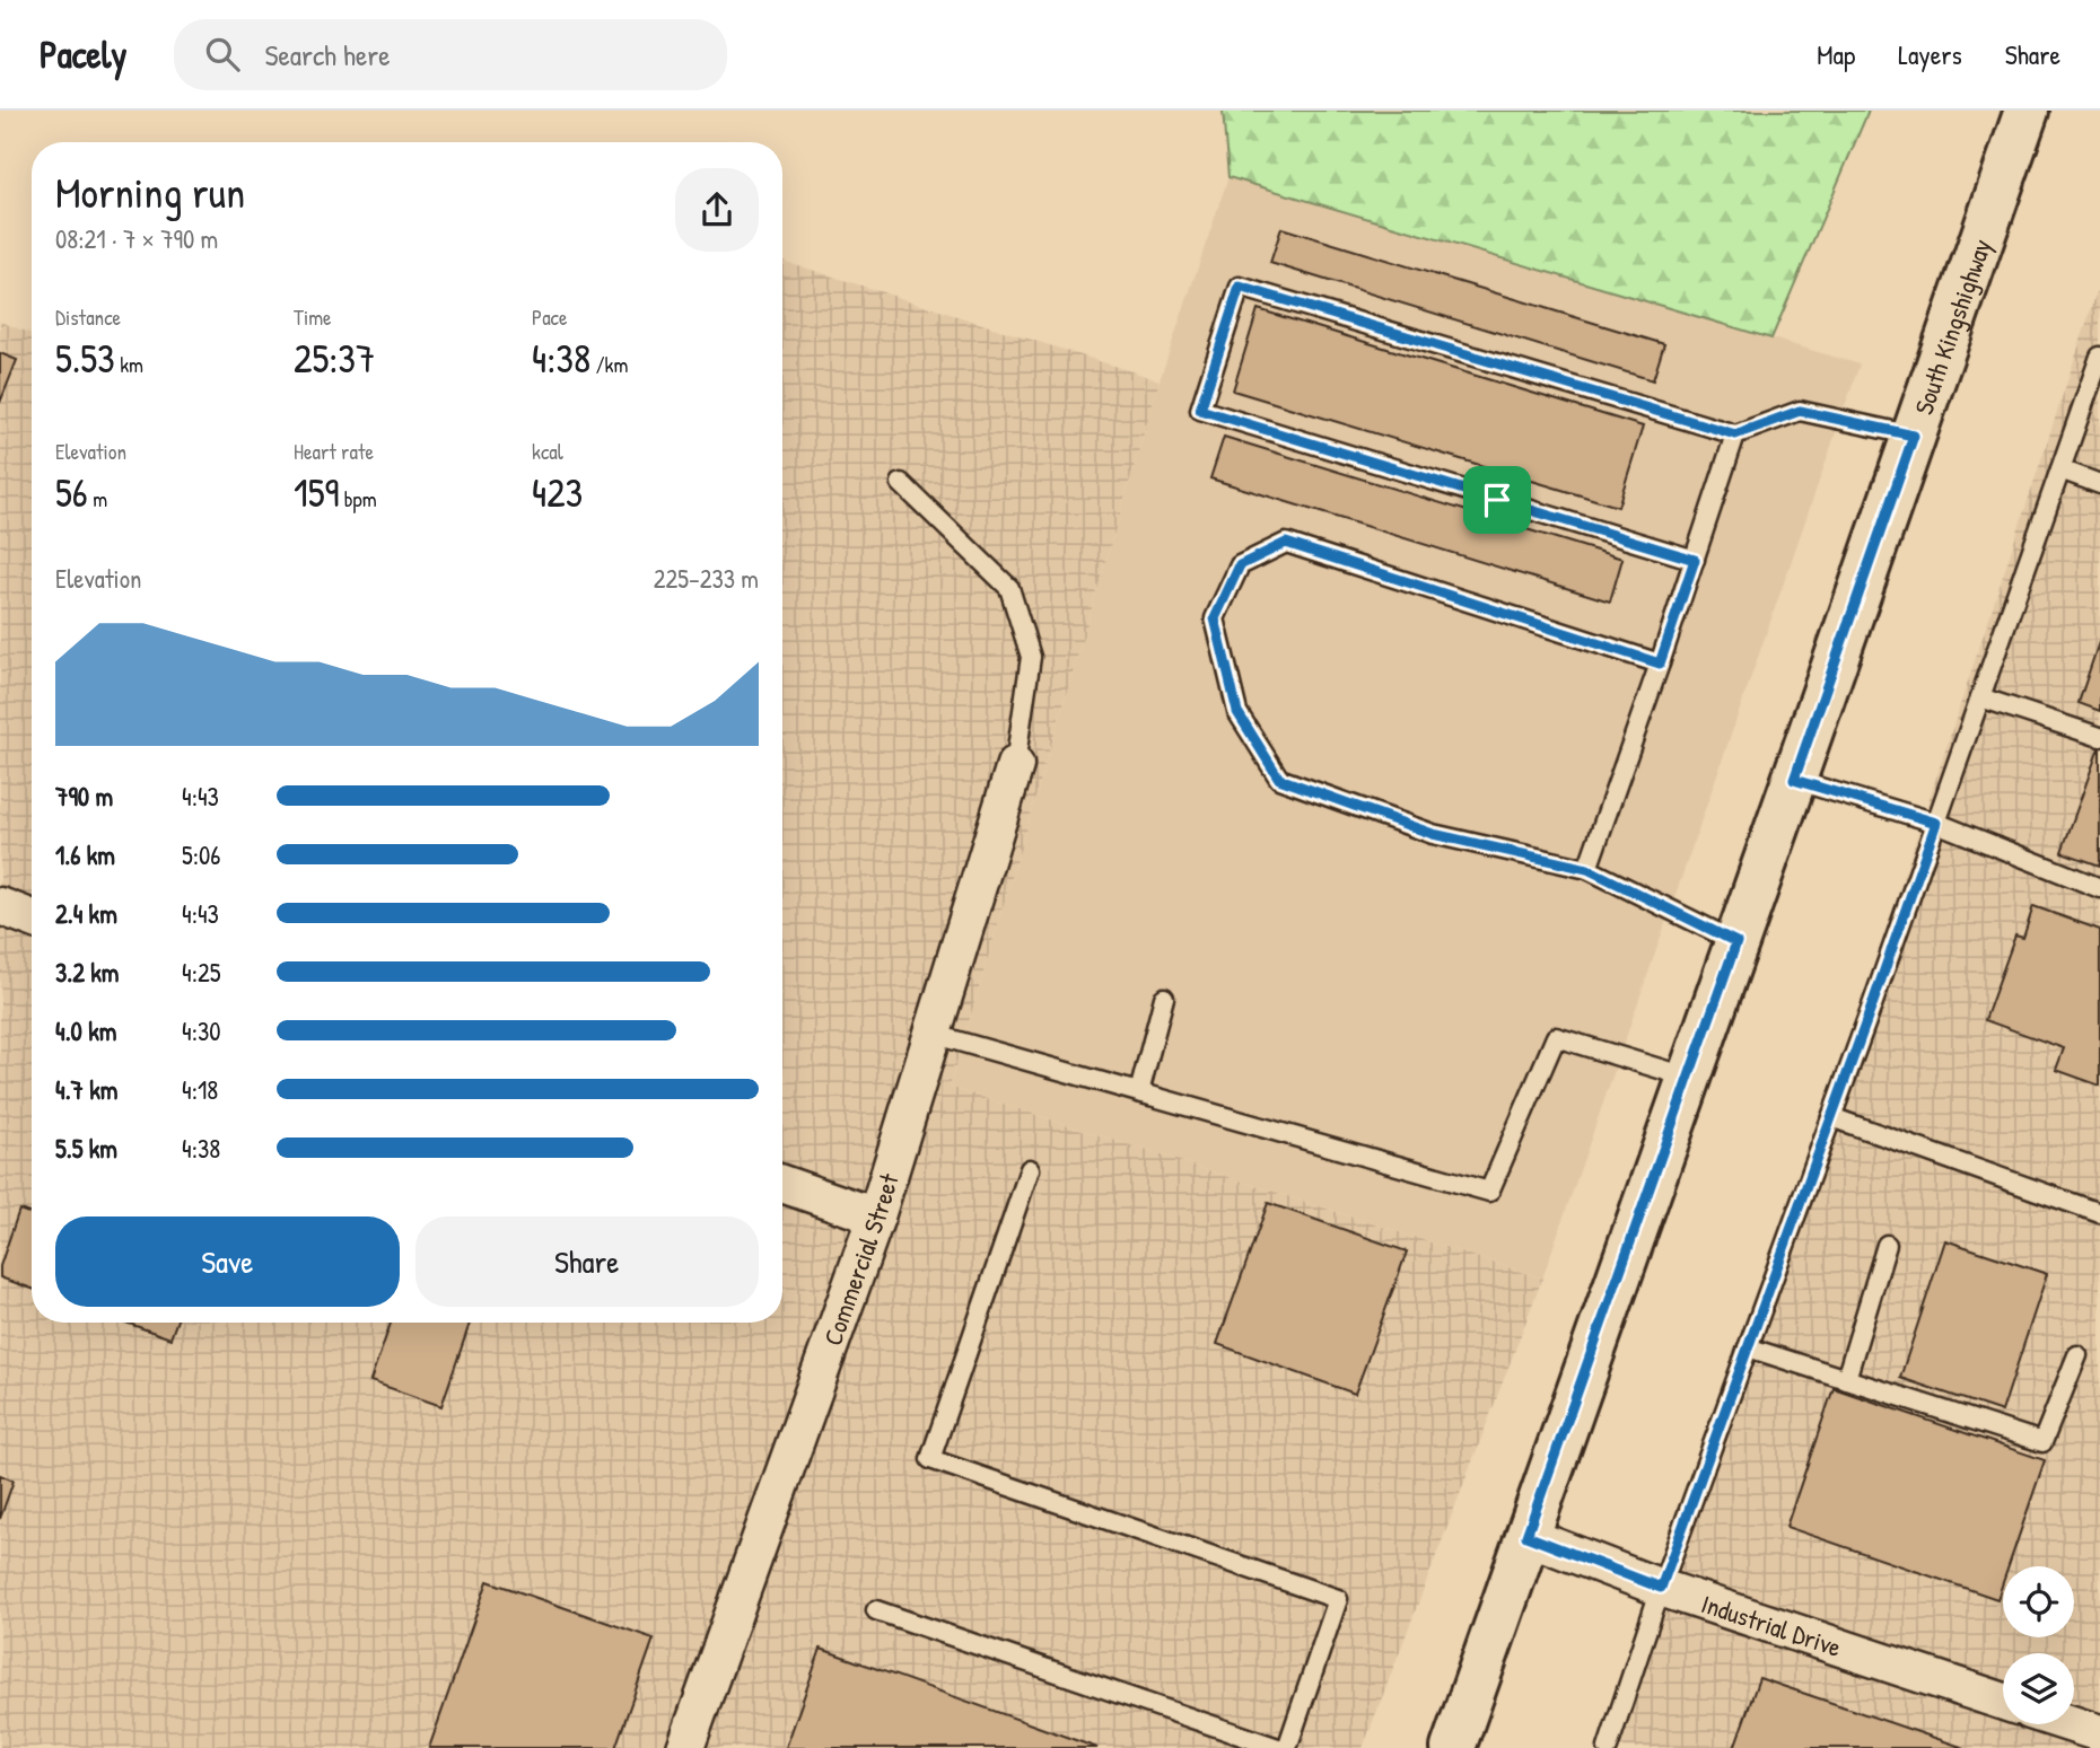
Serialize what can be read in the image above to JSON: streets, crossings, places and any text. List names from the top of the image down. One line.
{"streets":{"main road":["South Kingshighway"],"street":["Commercial Street","Industrial Drive"]},"crossings":[["South Kingshighway","Industrial Drive"]],"page":{"header":"Pacely","search":"Search here","nav":["Map","Layers","Share"],"heading":["Morning run","08:21 · 7 × 790 m"],"stats":[["Distance","5.53 km"],["Time","25:37"],["Pace","4:38 /km"],["Elevation","56 m"],["Heart rate","159 bpm"],["kcal","423"]],"chart":["Elevation","225–233 m"],"list":[{"name":"790 m","note":"4:43"},{"name":"1.6 km","note":"5:06"},{"name":"2.4 km","note":"4:43"},{"name":"3.2 km","note":"4:25"},{"name":"4.0 km","note":"4:30"},{"name":"4.7 km","note":"4:18"},{"name":"5.5 km","note":"4:38"}],"buttons":["Save","Share"]}}
